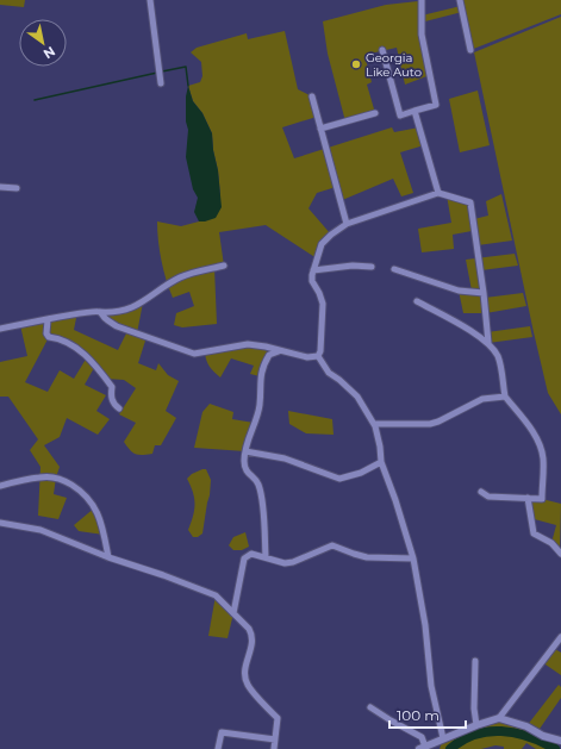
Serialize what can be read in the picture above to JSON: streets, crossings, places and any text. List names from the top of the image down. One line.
{"places":["Georgia Like Auto"],"scale_bar":"100 m","north":"bottom right"}
